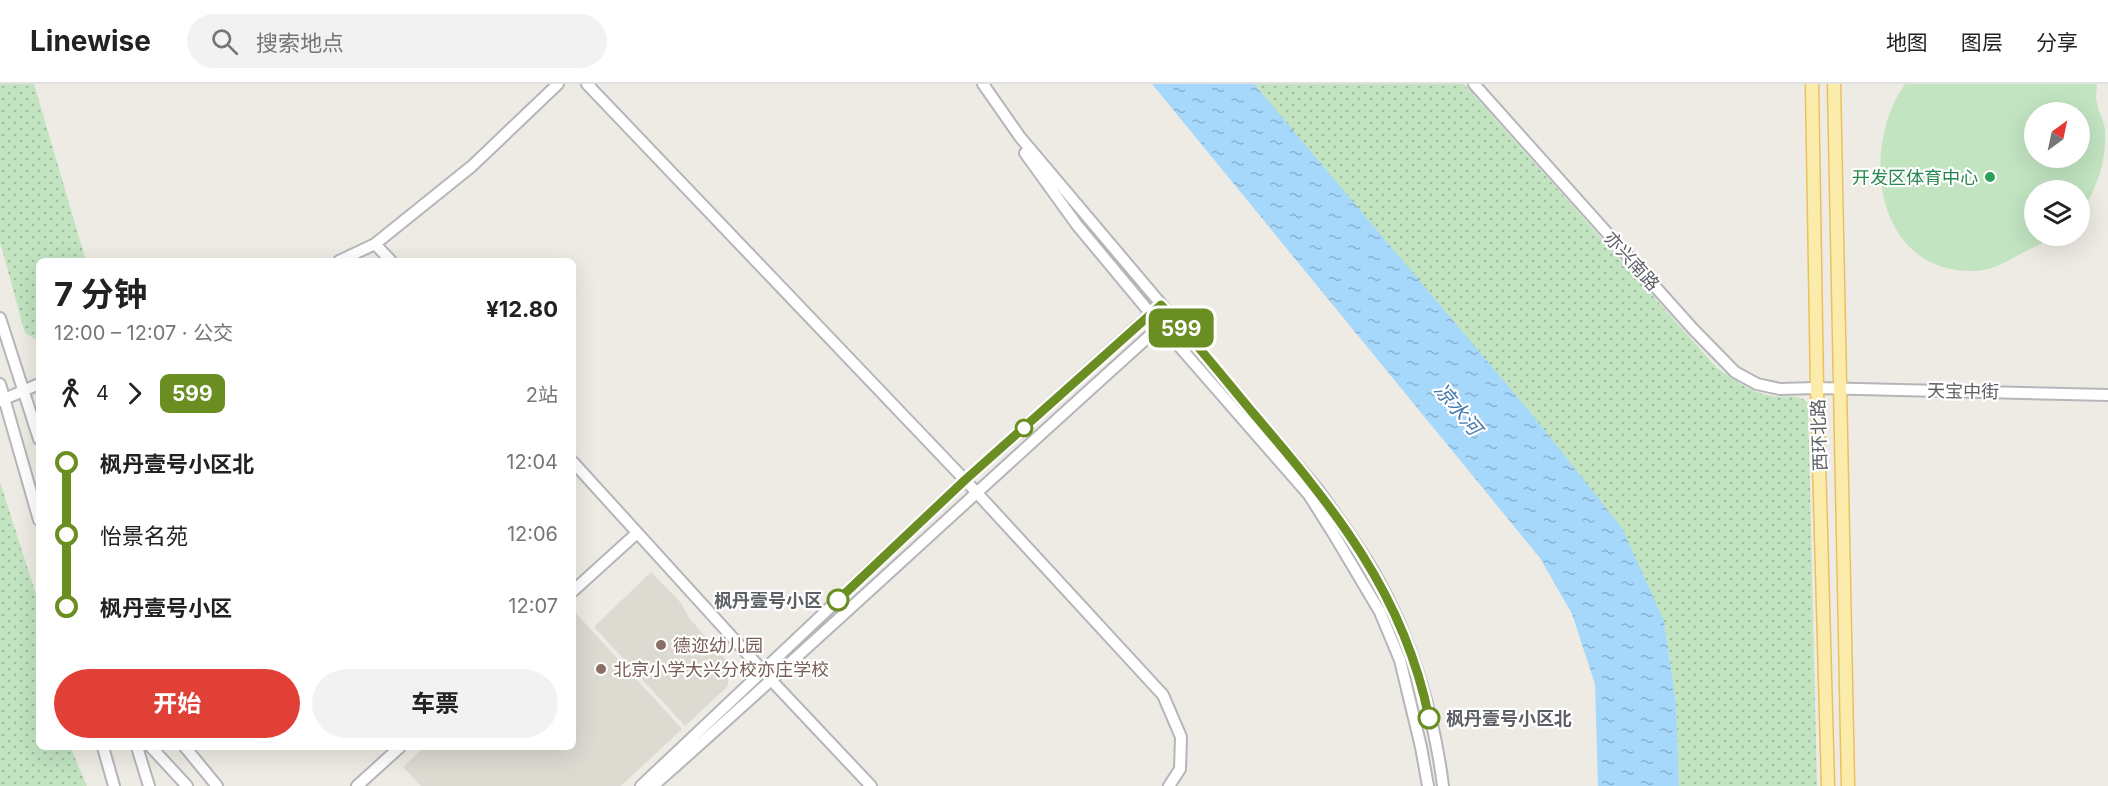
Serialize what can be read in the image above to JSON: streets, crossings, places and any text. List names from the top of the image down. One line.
{"streets":{"main road":["西环北路"],"street":["亦兴南路","天宝中街"]},"crossings":[["亦兴南路","天宝中街"],["亦兴南路","西环北路"],["天宝中街","西环北路"]],"water":["凉水河"],"places":["开发区体育中心","枫丹壹号小区","德迩幼儿园","北京小学大兴分校亦庄学校","枫丹壹号小区北"],"lines":["bus line 599"],"north":"top right","page":{"header":"Linewise","search":"搜索地点","nav":["地图","图层","分享"],"on_map":"599","heading":["7 分钟","12:00 – 12:07 · 公交","¥12.80"],"legs":["4","599","2站"],"list":[{"name":"枫丹壹号小区北","value":"12:04"},{"name":"怡景名苑","value":"12:06"},{"name":"枫丹壹号小区","value":"12:07"}],"buttons":["开始","车票"]}}
